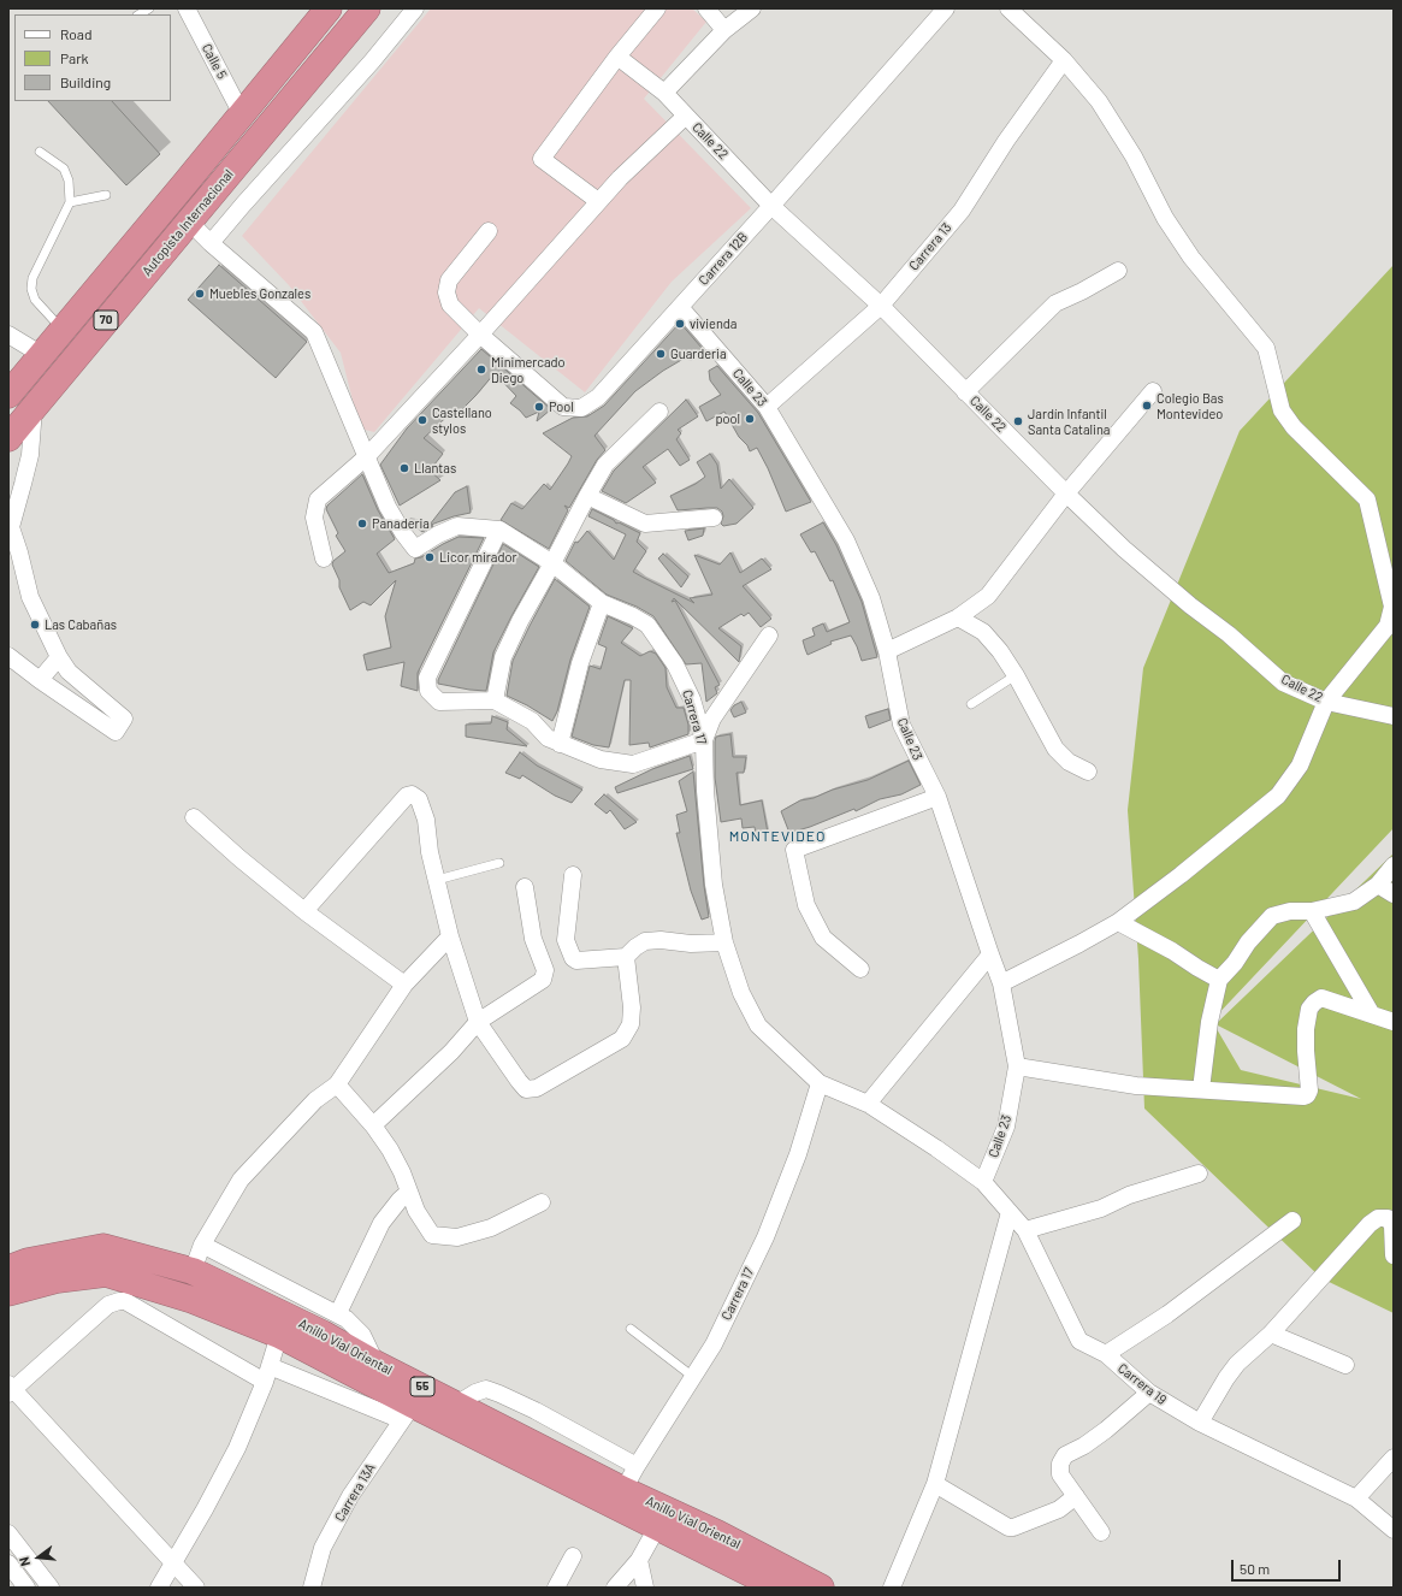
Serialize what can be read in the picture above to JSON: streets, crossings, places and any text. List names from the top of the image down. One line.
{"streets":{"highway":["Autopista Internacional","70","Anillo Vial Oriental","55"],"street":["Calle 5","Calle 22","Carrera 13","Carrera 12B","Calle 23","Carrera 17","Carrera 19","Carrera 13A"]},"crossings":[["Calle 5","Autopista Internacional"],["Calle 22","Carrera 13"],["Calle 22","Carrera 12B"],["Carrera 13","Calle 23"],["Carrera 12B","Calle 23"],["Calle 23","Carrera 17"],["Calle 23","Carrera 19"],["Carrera 17","Anillo Vial Oriental"],["Carrera 17","Carrera 19"],["Anillo Vial Oriental","Carrera 13A"]],"districts":["MONTEVIDEO"],"places":["Muebles Gonzales","vivienda","Guarderia","Minimercado Diego","Colegio Bas Montevideo","Pool","pool","Castellano stylos","Jardín Infantil Santa Catalina","Llantas","Panaderia","Licor mirador","Las Cabañas"],"legend":["Road","Park","Building"],"scale_bar":"50 m","north":"left"}
